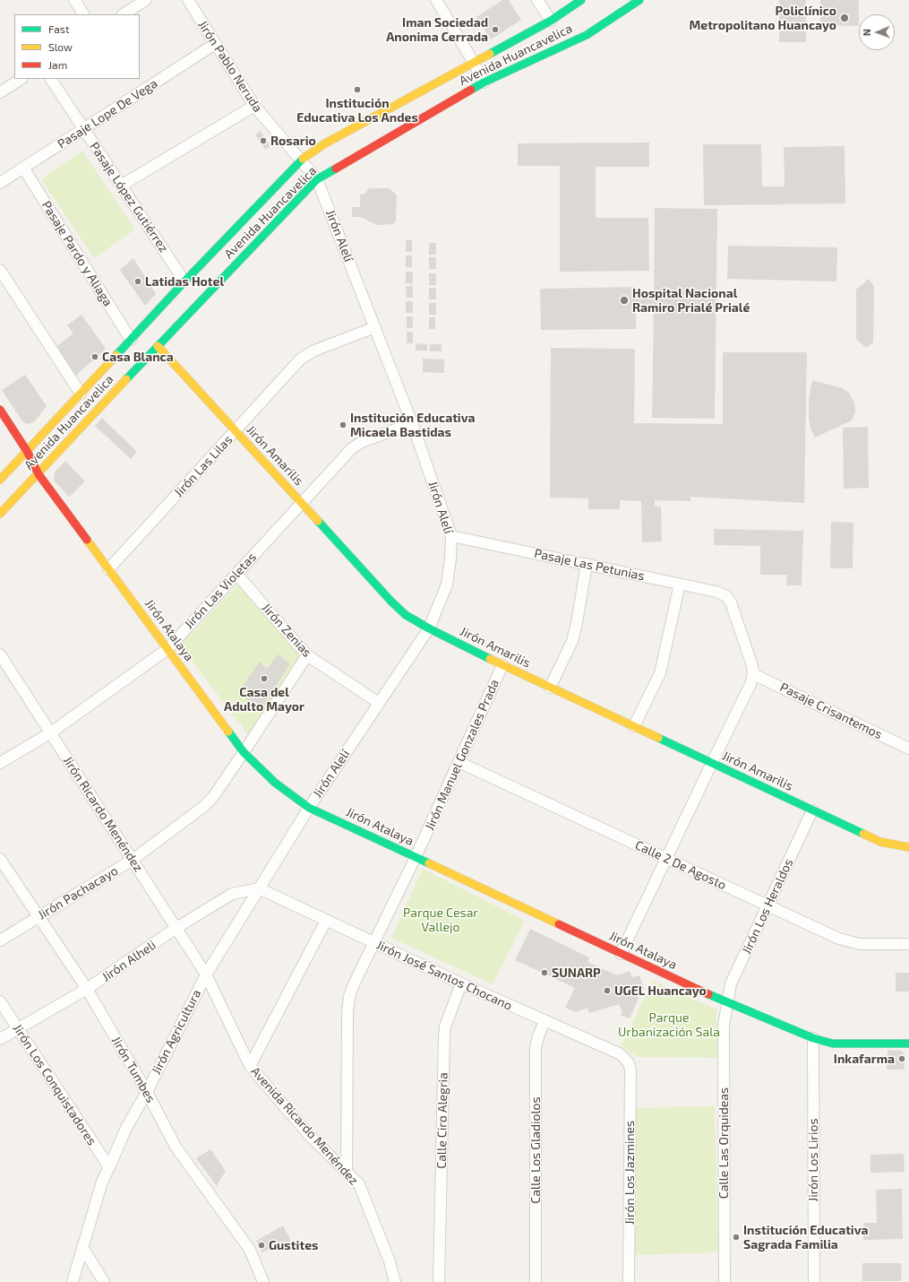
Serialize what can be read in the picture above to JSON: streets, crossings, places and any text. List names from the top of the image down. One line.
{"streets":{"main road":["Avenida Huancavelica","Jirón Amarilis","Jirón Atalaya"],"street":["Jirón Pablo Neruda","Pasaje Lope De Vega","Pasaje López Gutiérrez","Jirón Alelí","Pasaje Pardo y Aliaga","Jirón Las Lilas","Pasaje Las Petunias","Jirón Las Violetas","Jirón Zenias","Pasaje Crisantemos","Jirón Manuel Gonzales Prada","Jirón Ricardo Menéndez","Calle 2 De Agosto","Jirón Pachacayo","Jirón Los Heraldos","Jirón Alheli","Jirón José Santos Chocano","Jirón Agricultura","Jirón Tumbes","Jirón Los Conquistadores","Calle Ciro Alegria","Avenida Ricardo Menéndez","Calle Las Orquideas","Calle Los Gladiolos","Jirón Los Lirios","Jirón Los Jazmines"]},"crossings":[["Avenida Huancavelica","Jirón Pablo Neruda"],["Avenida Huancavelica","Pasaje López Gutiérrez"],["Avenida Huancavelica","Jirón Alelí"],["Avenida Huancavelica","Pasaje Pardo y Aliaga"],["Avenida Huancavelica","Jirón Amarilis"],["Avenida Huancavelica","Jirón Atalaya"],["Jirón Pablo Neruda","Pasaje Lope De Vega"],["Jirón Pablo Neruda","Jirón Alelí"],["Pasaje Lope De Vega","Pasaje López Gutiérrez"],["Pasaje Lope De Vega","Pasaje Pardo y Aliaga"],["Jirón Alelí","Jirón Amarilis"],["Jirón Alelí","Jirón Las Lilas"],["Jirón Alelí","Pasaje Las Petunias"],["Jirón Alelí","Jirón Las Violetas"],["Jirón Alelí","Jirón Atalaya"],["Jirón Alelí","Jirón Zenias"],["Jirón Alelí","Jirón Alheli"],["Jirón Alelí","Jirón José Santos Chocano"],["Jirón Alelí","Jirón Agricultura"],["Jirón Amarilis","Jirón Las Lilas"],["Jirón Amarilis","Jirón Las Violetas"],["Jirón Amarilis","Jirón Manuel Gonzales Prada"],["Jirón Amarilis","Jirón Los Heraldos"],["Jirón Las Lilas","Jirón Atalaya"],["Pasaje Las Petunias","Pasaje Crisantemos"],["Jirón Las Violetas","Jirón Atalaya"],["Jirón Las Violetas","Jirón Zenias"],["Jirón Las Violetas","Jirón Ricardo Menéndez"],["Jirón Atalaya","Jirón Manuel Gonzales Prada"],["Jirón Atalaya","Jirón Pachacayo"],["Jirón Atalaya","Jirón Los Heraldos"],["Jirón Atalaya","Calle Las Orquideas"],["Jirón Atalaya","Jirón Los Lirios"],["Jirón Zenias","Jirón Pachacayo"],["Jirón Manuel Gonzales Prada","Calle 2 De Agosto"],["Jirón Manuel Gonzales Prada","Jirón José Santos Chocano"],["Jirón Manuel Gonzales Prada","Avenida Ricardo Menéndez"],["Jirón Ricardo Menéndez","Jirón Pachacayo"],["Jirón Ricardo Menéndez","Jirón Alheli"],["Jirón Ricardo Menéndez","Jirón Agricultura"],["Jirón Ricardo Menéndez","Avenida Ricardo Menéndez"],["Calle 2 De Agosto","Jirón Los Heraldos"],["Jirón Pachacayo","Jirón Tumbes"],["Jirón Los Heraldos","Calle Las Orquideas"],["Jirón Alheli","Jirón José Santos Chocano"],["Jirón Alheli","Jirón Agricultura"],["Jirón Alheli","Jirón Tumbes"],["Jirón Alheli","Jirón Los Conquistadores"],["Jirón José Santos Chocano","Jirón Agricultura"],["Jirón José Santos Chocano","Calle Ciro Alegria"],["Jirón José Santos Chocano","Calle Los Gladiolos"],["Jirón José Santos Chocano","Jirón Los Jazmines"],["Jirón Agricultura","Jirón Tumbes"],["Jirón Agricultura","Jirón Los Conquistadores"],["Jirón Agricultura","Avenida Ricardo Menéndez"]],"parks":["Parque Cesar Vallejo","Parque Urbanización Sala"],"places":["Policlínico Metropolitano Huancayo","Iman Sociedad Anonima Cerrada","Institución Educativa Los Andes","Rosario","Latidas Hotel","Hospital Nacional Ramiro Prialé Prialé","Casa Blanca","Institución Educativa Micaela Bastidas","Casa del Adulto Mayor","SUNARP","UGEL Huancayo","Inkafarma","Institución Educativa Sagrada Familia","Gustites"],"legend":["Fast","Slow","Jam"],"north":"left"}
